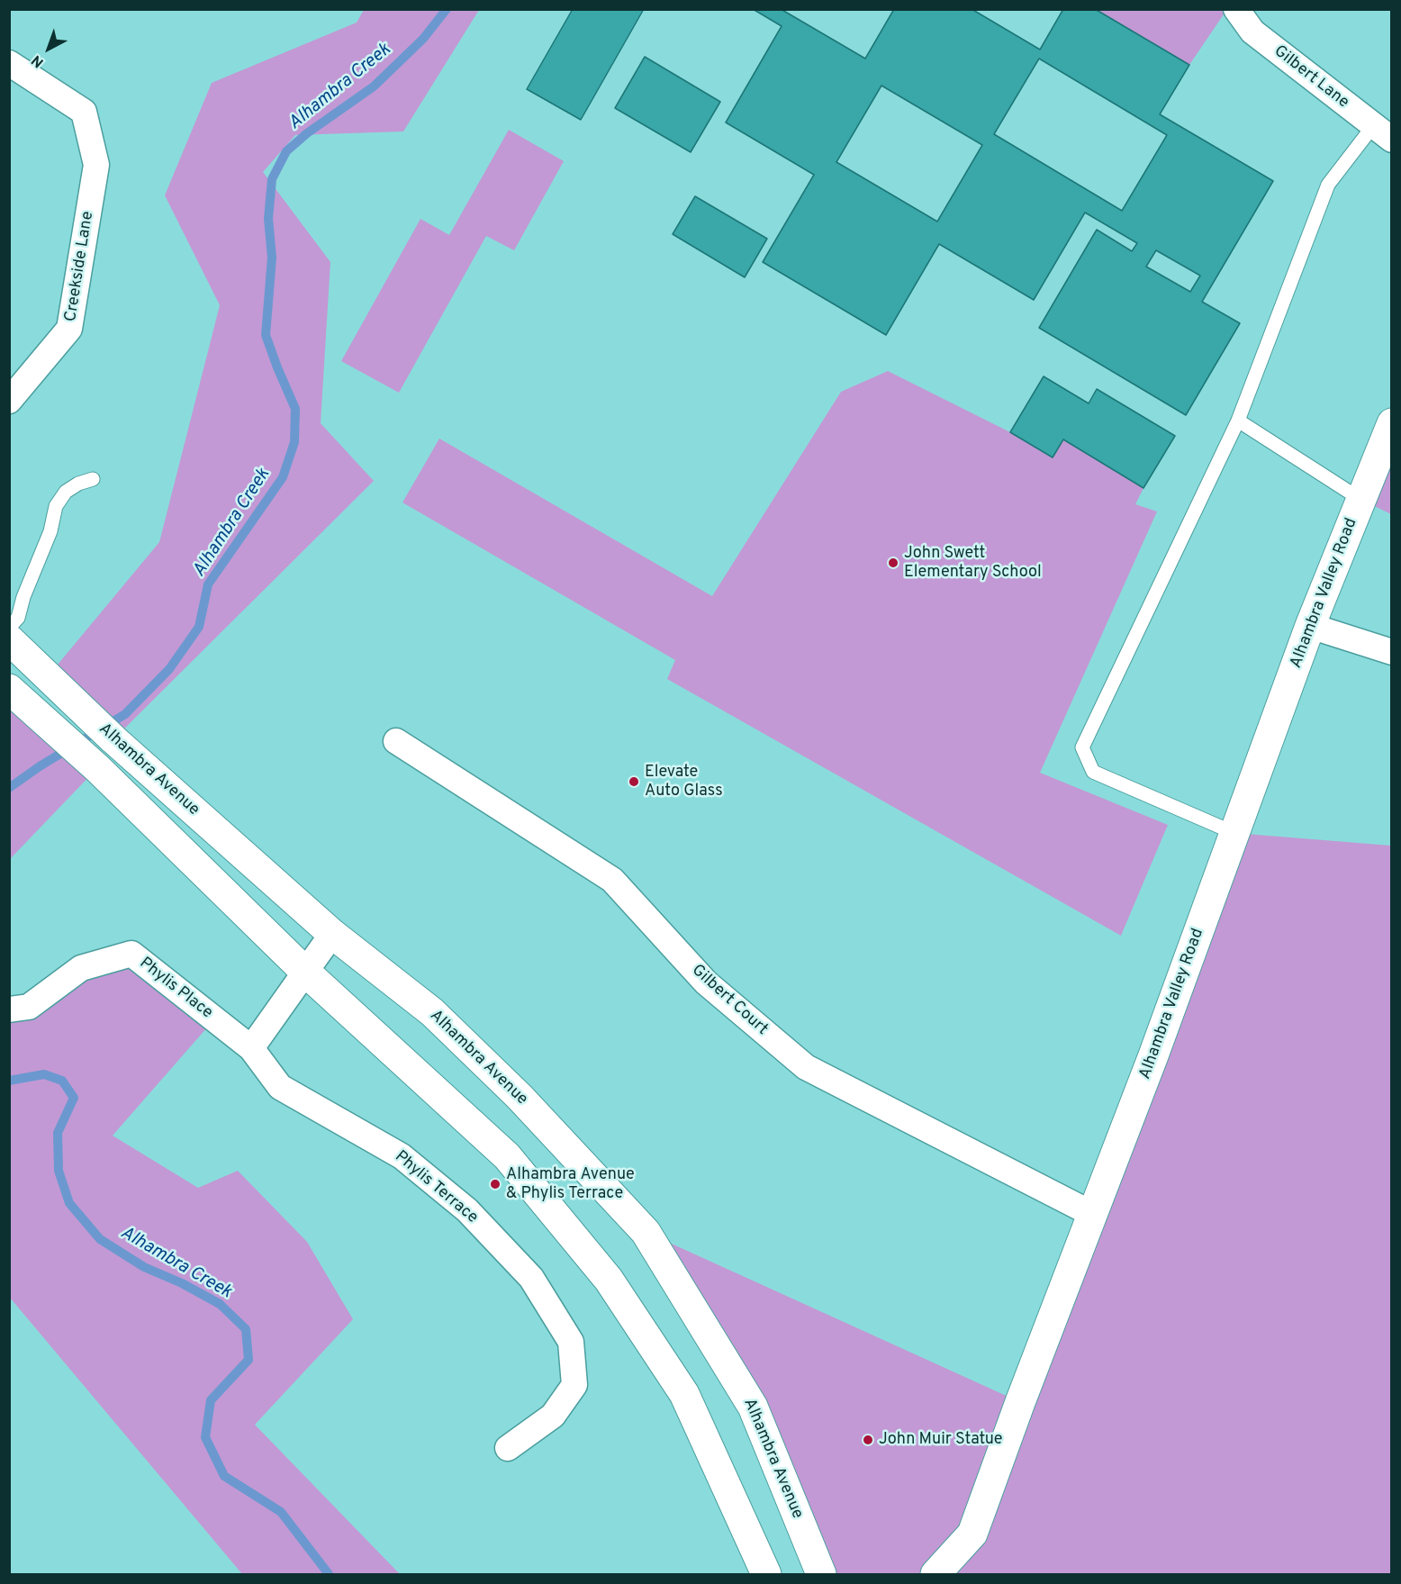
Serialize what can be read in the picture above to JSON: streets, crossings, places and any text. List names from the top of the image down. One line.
{"streets":{"main road":["Alhambra Valley Road","Alhambra Avenue"],"street":["Gilbert Lane","Creekside Lane","Phylis Place","Gilbert Court","Phylis Terrace"]},"crossings":[["Alhambra Valley Road","Gilbert Court"],["Phylis Place","Phylis Terrace"]],"water":["Alhambra Creek"],"places":["John Swett Elementary School","Elevate Auto Glass","Alhambra Avenue & Phylis Terrace","John Muir Statue"],"north":"bottom left"}
